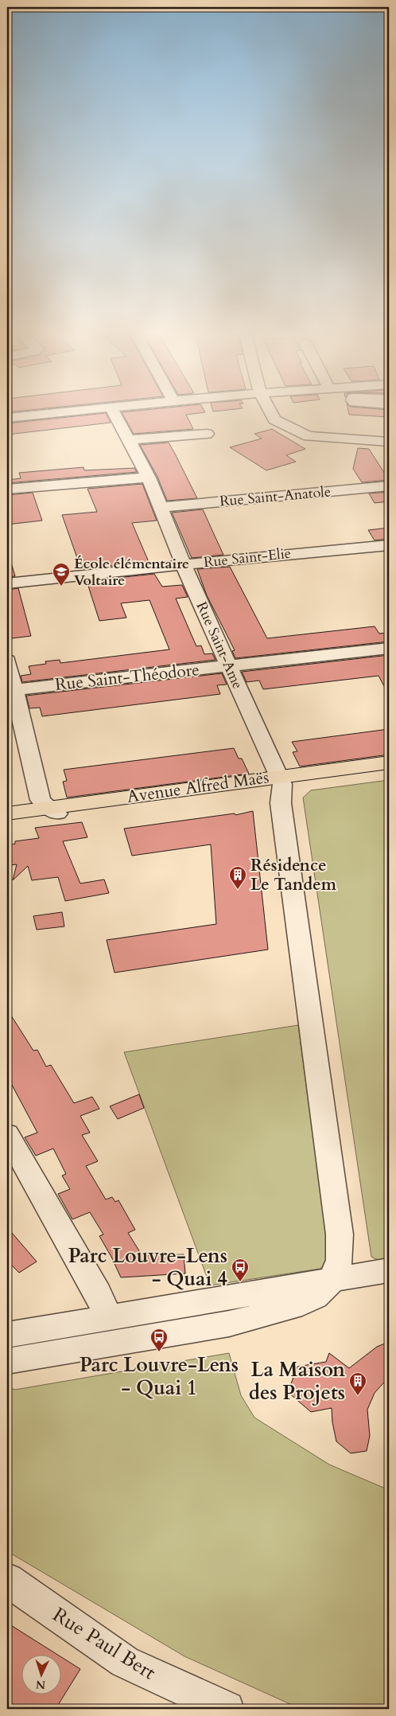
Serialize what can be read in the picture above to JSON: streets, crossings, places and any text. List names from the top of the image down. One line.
{"streets":{"main road":["Avenue Alfred Maës"],"street":["Rue Saint-Anatole","Rue Saint-Elie","Rue Saint-Ame","Rue Saint-Théodore","Rue Paul Bert"]},"crossings":[["Rue Saint-Anatole","Rue Saint-Ame"],["Rue Saint-Elie","Rue Saint-Ame"],["Rue Saint-Ame","Rue Saint-Théodore"],["Rue Saint-Ame","Avenue Alfred Maës"]],"places":{"school or university":["École élémentaire Voltaire"],"building":["Résidence Le Tandem","La Maison des Projets"],"bus stop":["Parc Louvre-Lens - Quai 4","Parc Louvre-Lens - Quai 1"]},"north":"bottom"}
